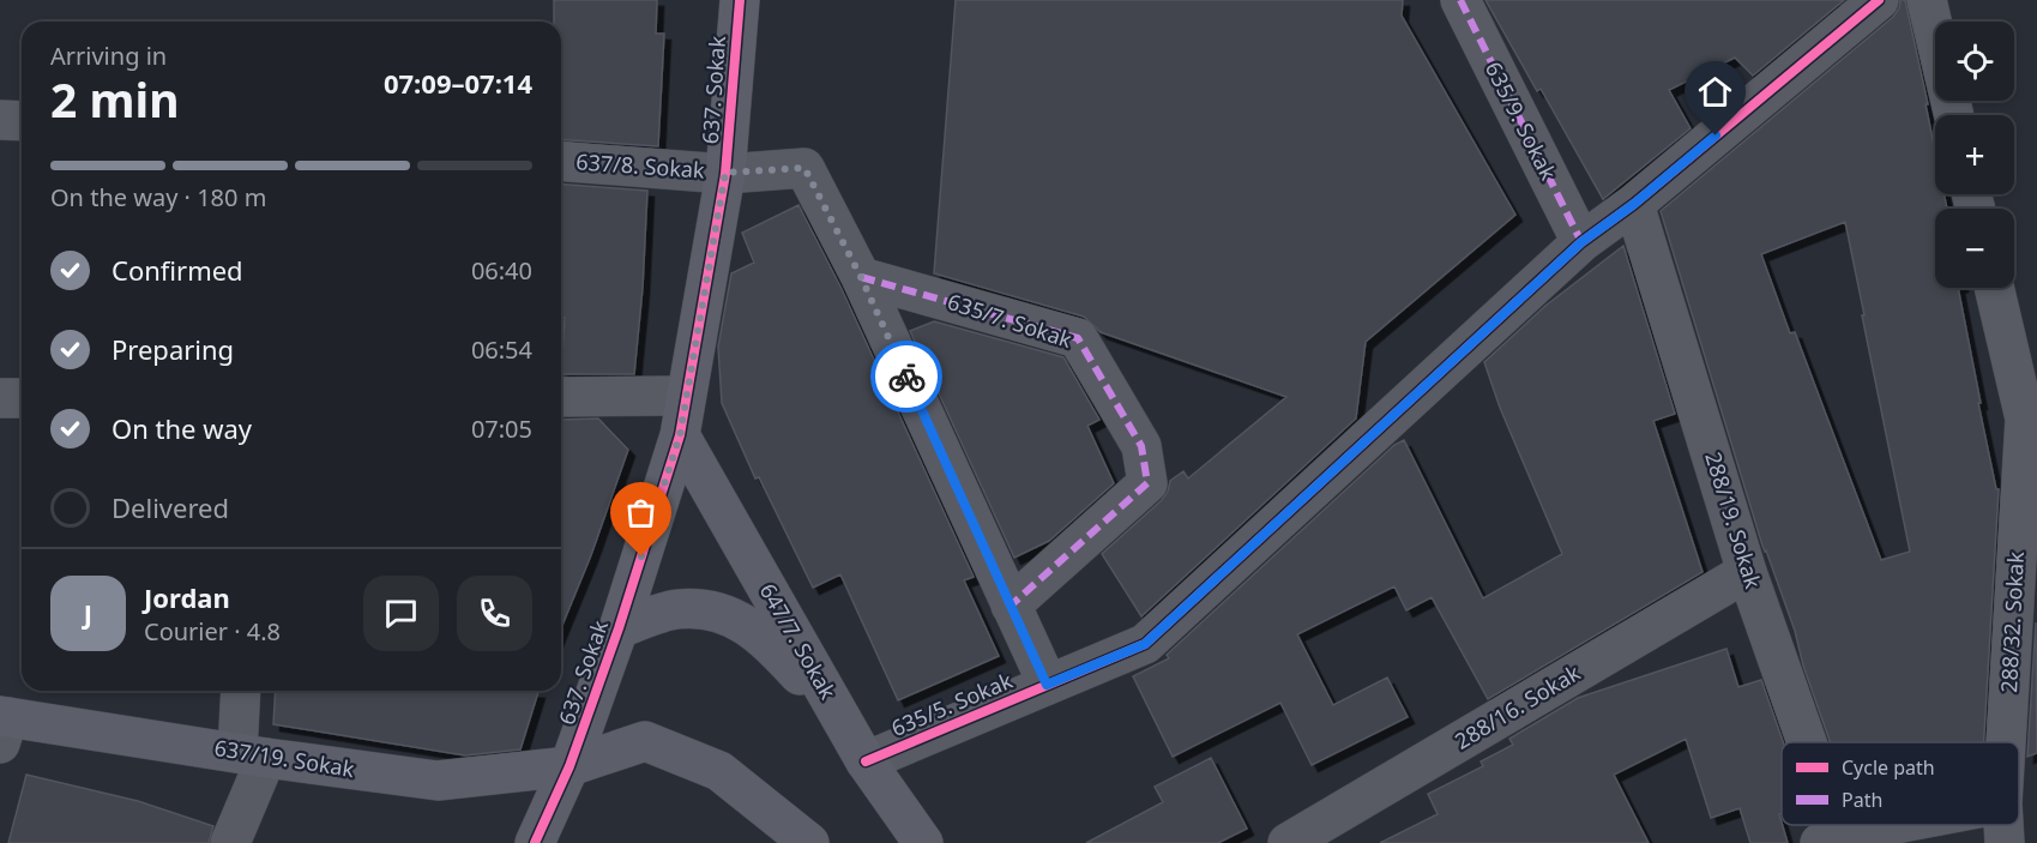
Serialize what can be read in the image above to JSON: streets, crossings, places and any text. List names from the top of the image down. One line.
{"streets":{"street":["637. Sokak","635/9. Sokak","637/8. Sokak","635/7. Sokak","288/19. Sokak","288/32. Sokak","647/7. Sokak","635/5. Sokak","288/16. Sokak","637/19. Sokak"]},"crossings":[["637. Sokak","637/8. Sokak"],["637. Sokak","647/7. Sokak"],["637. Sokak","637/19. Sokak"],["635/9. Sokak","635/5. Sokak"],["637/8. Sokak","635/7. Sokak"],["288/19. Sokak","635/5. Sokak"],["288/19. Sokak","288/16. Sokak"],["647/7. Sokak","635/5. Sokak"]],"legend":["Cycle path","Path"],"page":{"map_buttons":["+","−"],"heading":["2 min","Arriving in","07:09–07:14"],"panel":["Jordan","Courier · 4.8"],"bar":"On the way · 180 m","list":[["Confirmed","06:40"],["Preparing","06:54"],["On the way","07:05"],"Delivered"],"round":"J"}}
